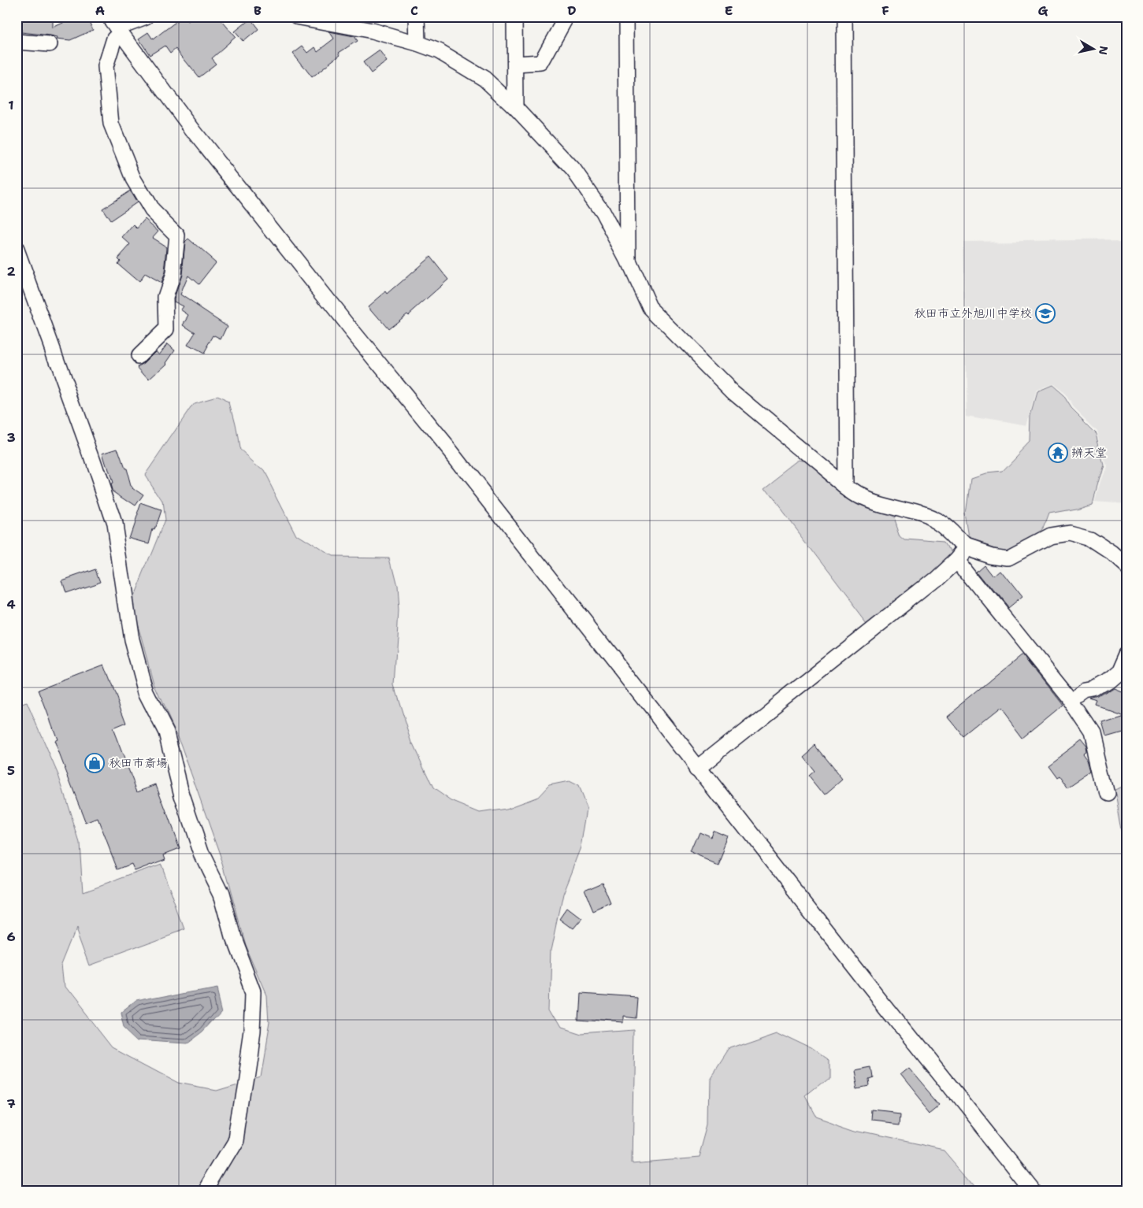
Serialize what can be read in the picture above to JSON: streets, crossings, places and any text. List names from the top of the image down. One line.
{"places":{"school or university":["秋田市立外旭川中学校"],"temple":["辨天堂"],"shop":["秋田市斎場"]},"north":"right","grid":{"columns":["A","B","C","D","E","F","G"],"rows":["1","2","3","4","5","6","7"]}}
